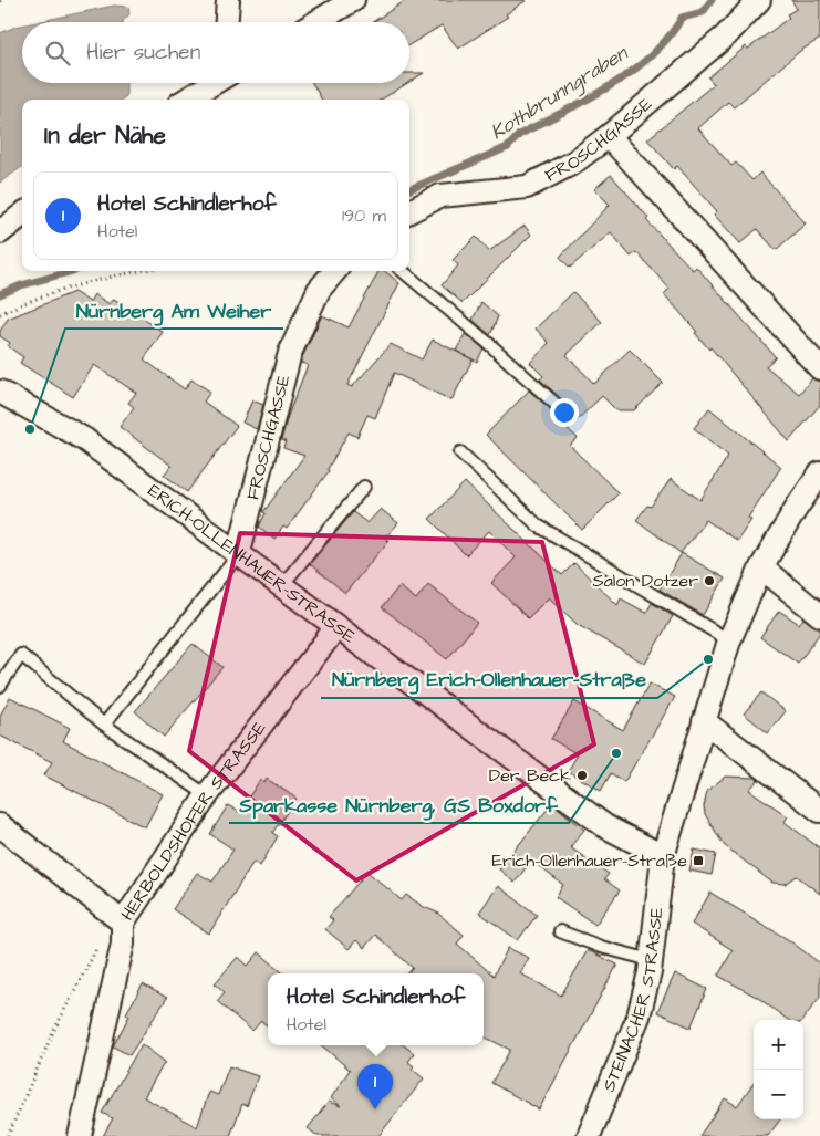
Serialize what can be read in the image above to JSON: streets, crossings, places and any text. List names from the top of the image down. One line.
{"streets":{"street":["FROSCHGASSE","ERICH-OLLENHAUER-STRASSE","HERBOLDSHOFER STRASSE","STEINACHER STRASSE"]},"crossings":[["FROSCHGASSE","ERICH-OLLENHAUER-STRASSE"],["ERICH-OLLENHAUER-STRASSE","HERBOLDSHOFER STRASSE"],["ERICH-OLLENHAUER-STRASSE","STEINACHER STRASSE"]],"water":["Kothbrunngraben"],"places":{"other":["Nürnberg Am Weiher","Salon Dotzer","Nürnberg Erich-Ollenhauer-Straße","Sparkasse Nürnberg, GS Boxdorf","Der Beck"],"transit":["Erich-Ollenhauer-Straße"]},"page":{"search":"Hier suchen","heading":"In der Nähe","list":[{"mark":"1","name":"Hotel Schindlerhof","note":"Hotel","value":"190 m"}],"popup":["Hotel Schindlerhof","Hotel"],"map_buttons":["+","−"],"pins":"1"}}
